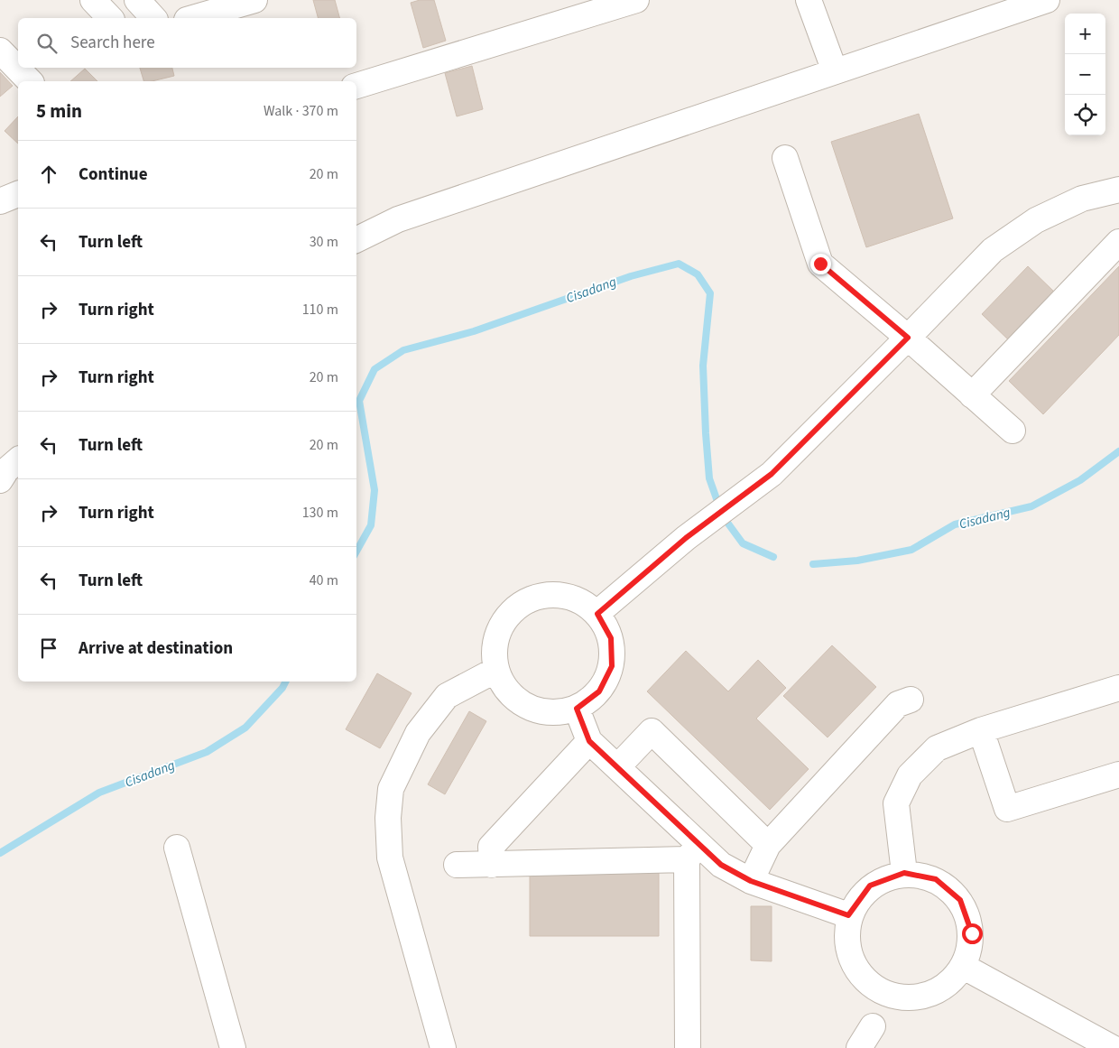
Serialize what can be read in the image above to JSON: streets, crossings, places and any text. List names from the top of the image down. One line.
{"water":["Cisadang"],"page":{"map_buttons":["+","−"],"search":"Search here","heading":["5 min","Walk · 370 m"],"list":[["Continue","20 m"],["Turn left","30 m"],["Turn right","110 m"],["Turn right","20 m"],["Turn left","20 m"],["Turn right","130 m"],["Turn left","40 m"],"Arrive at destination"]}}
